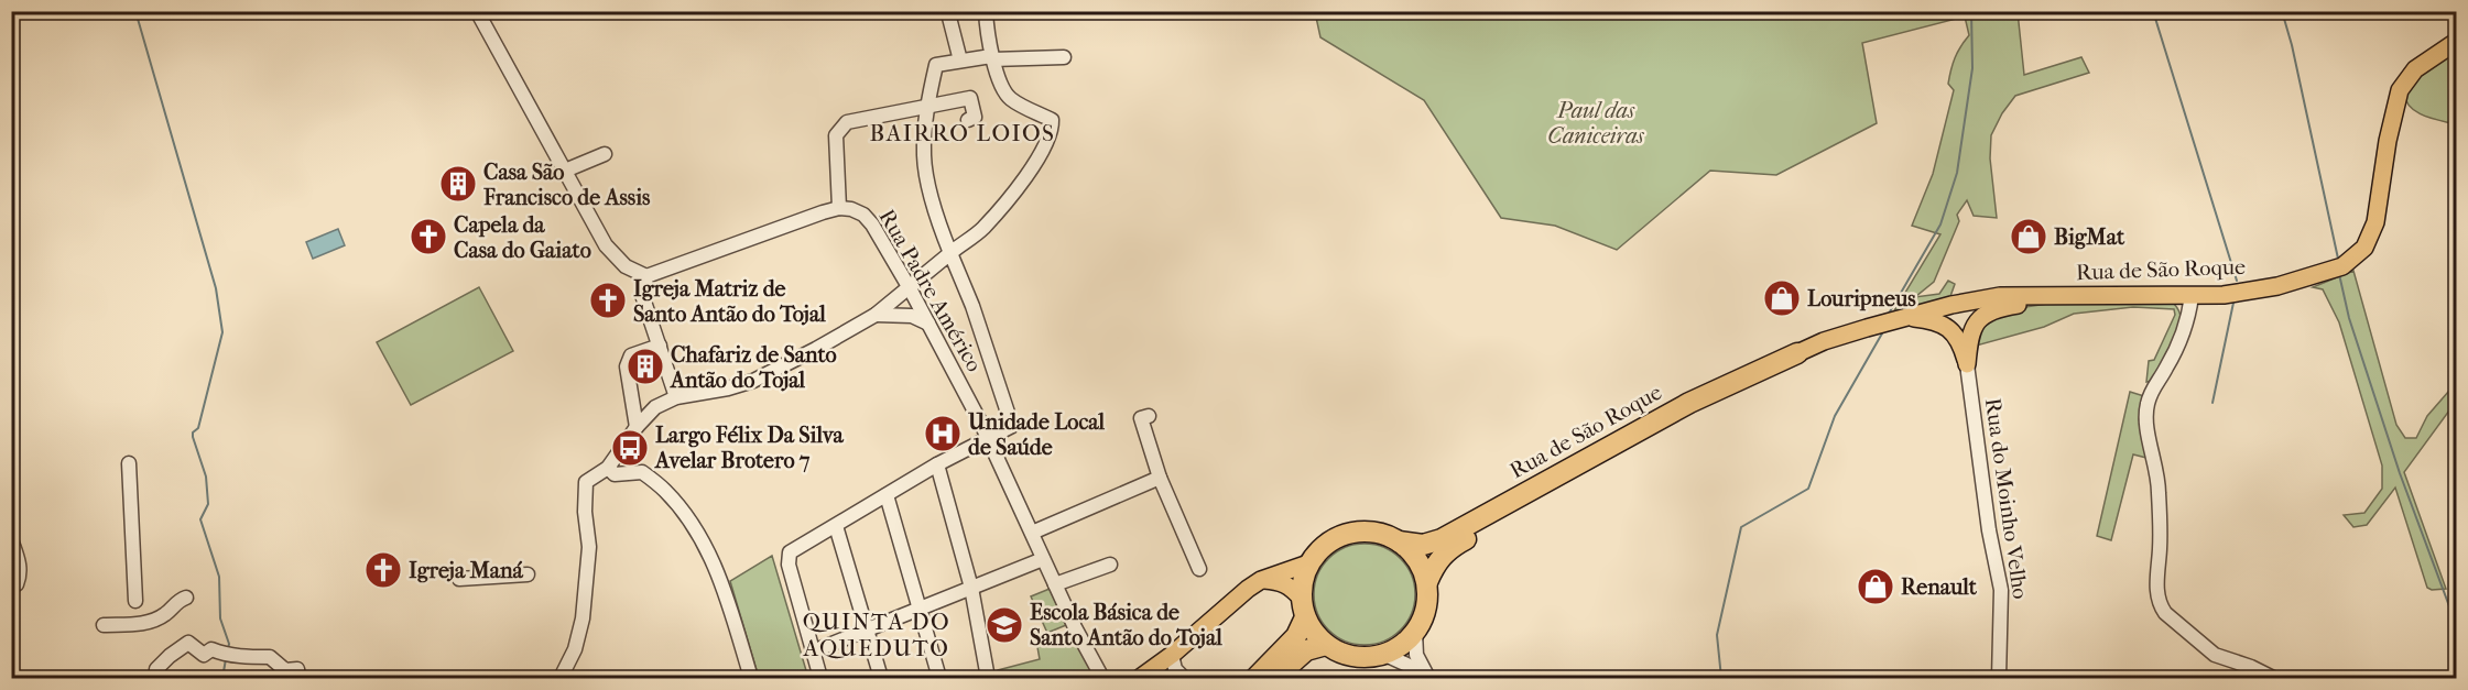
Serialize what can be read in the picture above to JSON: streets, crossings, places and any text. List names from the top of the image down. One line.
{"streets":{"highway":["Rua de São Roque"],"street":["Rua Padre Américo","Rua do Moinho Velho"]},"districts":["BAIRRO LOIOS","QUINTA DO AQUEDUTO"],"parks":["Paul das Caniceiras"],"places":{"building":["Casa São Francisco de Assis","Chafariz de Santo Antão do Tojal"],"church":["Capela da Casa do Gaiato","Igreja Matriz de Santo Antão do Tojal","Igreja Maná"],"shop":["BigMat","Louripneus","Renault"],"hospital":["Unidade Local de Saúde"],"bus stop":["Largo Félix Da Silva Avelar Brotero 7"],"school or university":["Escola Básica de Santo Antão do Tojal"]}}
